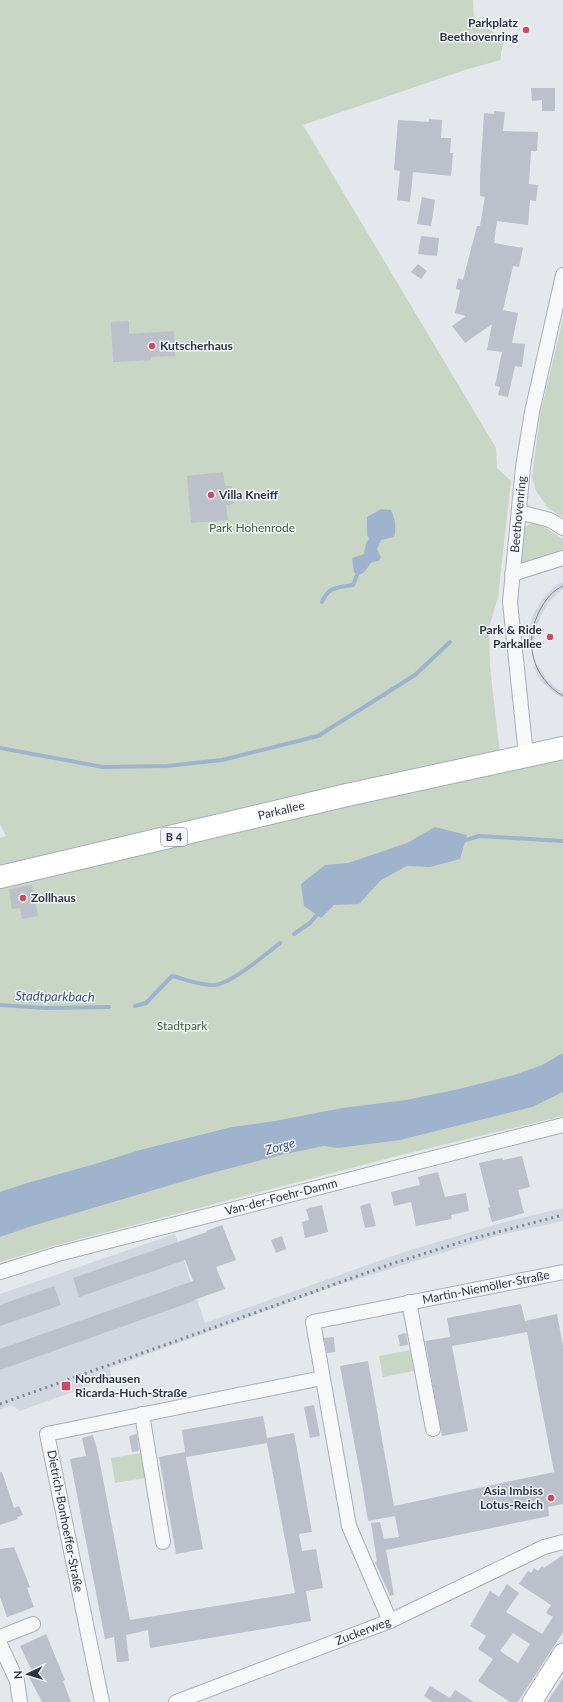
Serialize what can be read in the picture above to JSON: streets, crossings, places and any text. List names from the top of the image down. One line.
{"streets":{"main road":["Parkallee","B 4"],"street":["Beethovenring","Van-der-Foehr-Damm","Martin-Niemöller-Straße","Dietrich-Bonhoeffer-Straße","Zuckerweg"]},"crossings":[["Beethovenring","Parkallee"],["Martin-Niemöller-Straße","Dietrich-Bonhoeffer-Straße"]],"water":["Stadtparkbach","Zorge"],"parks":["Park Hohenrode","Stadtpark"],"places":{"other":["Parkplatz Beethovenring","Kutscherhaus","Villa Kneiff","Park & Ride Parkallee","Zollhaus","Asia Imbiss Lotus-Reich"],"transit":["Nordhausen Ricarda-Huch-Straße"]},"north":"left"}
